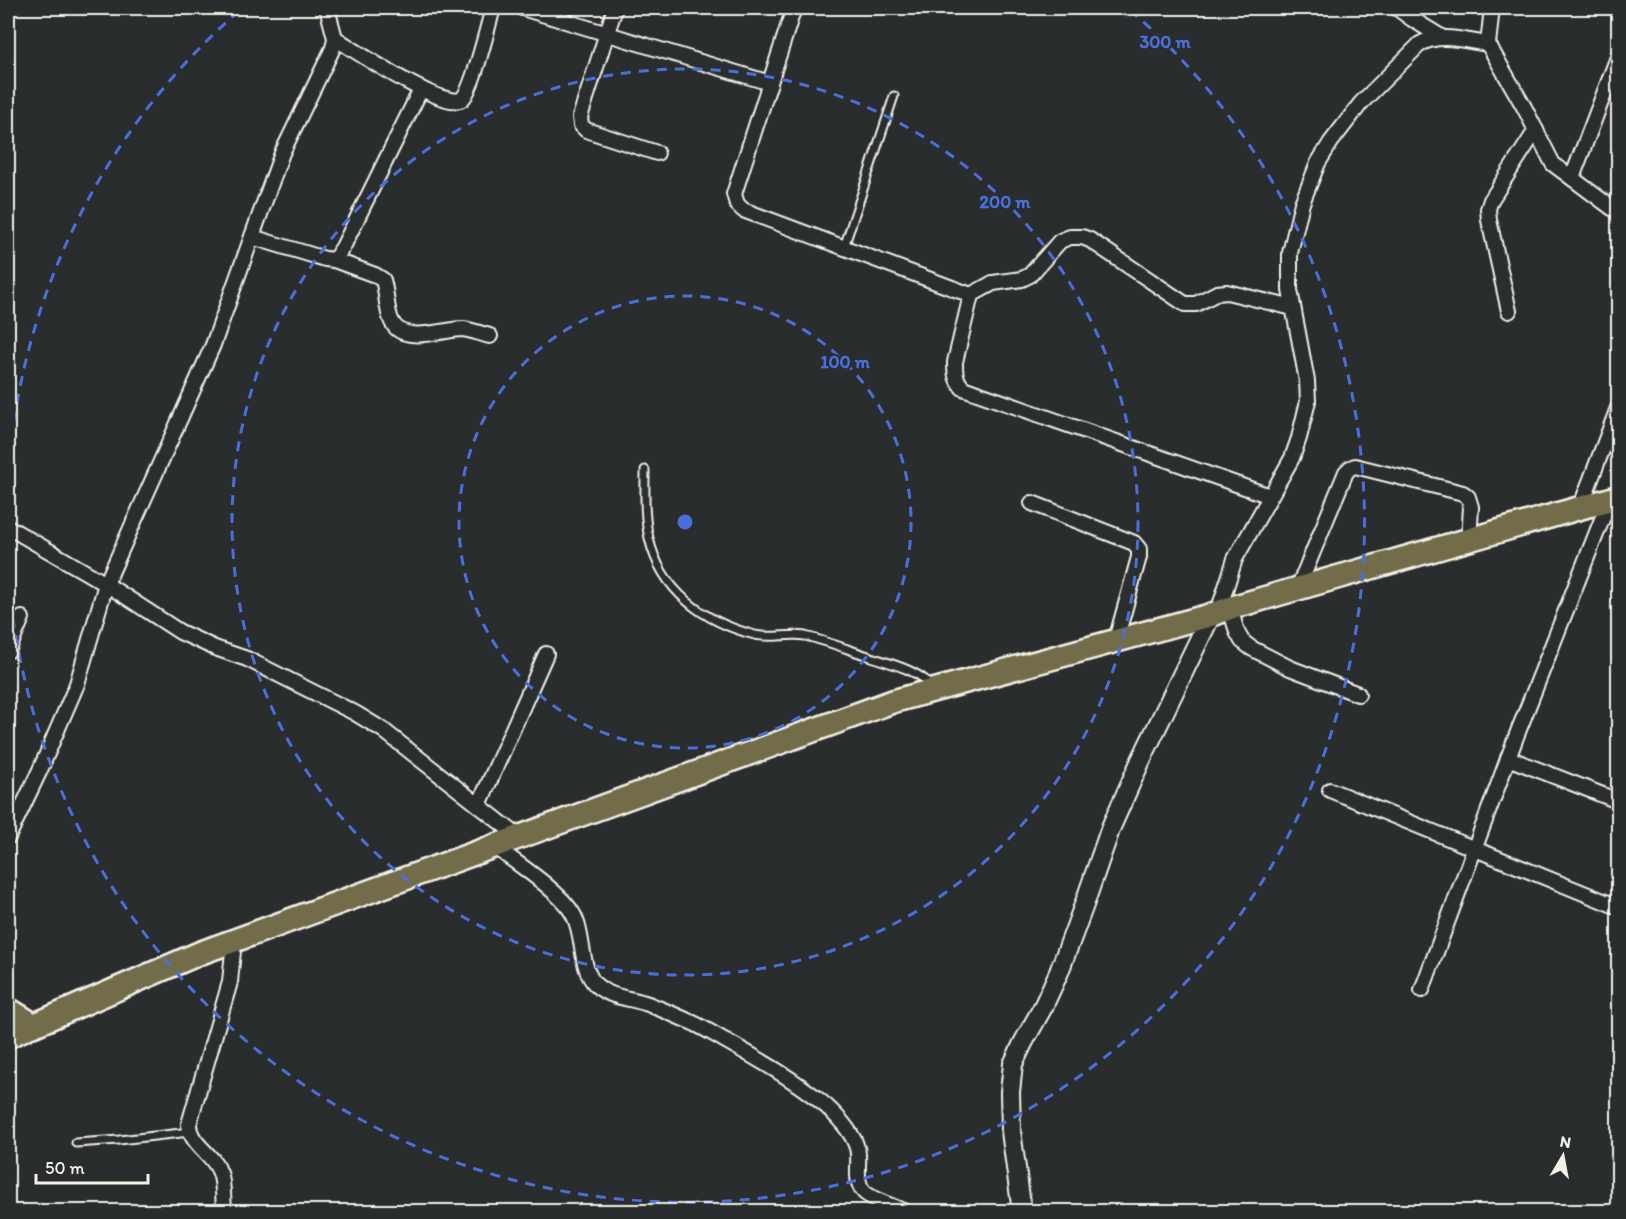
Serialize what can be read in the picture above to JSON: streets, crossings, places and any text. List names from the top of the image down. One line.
{"scale_bar":"50 m","north":"top","rings":["300 m","200 m","100 m"]}
